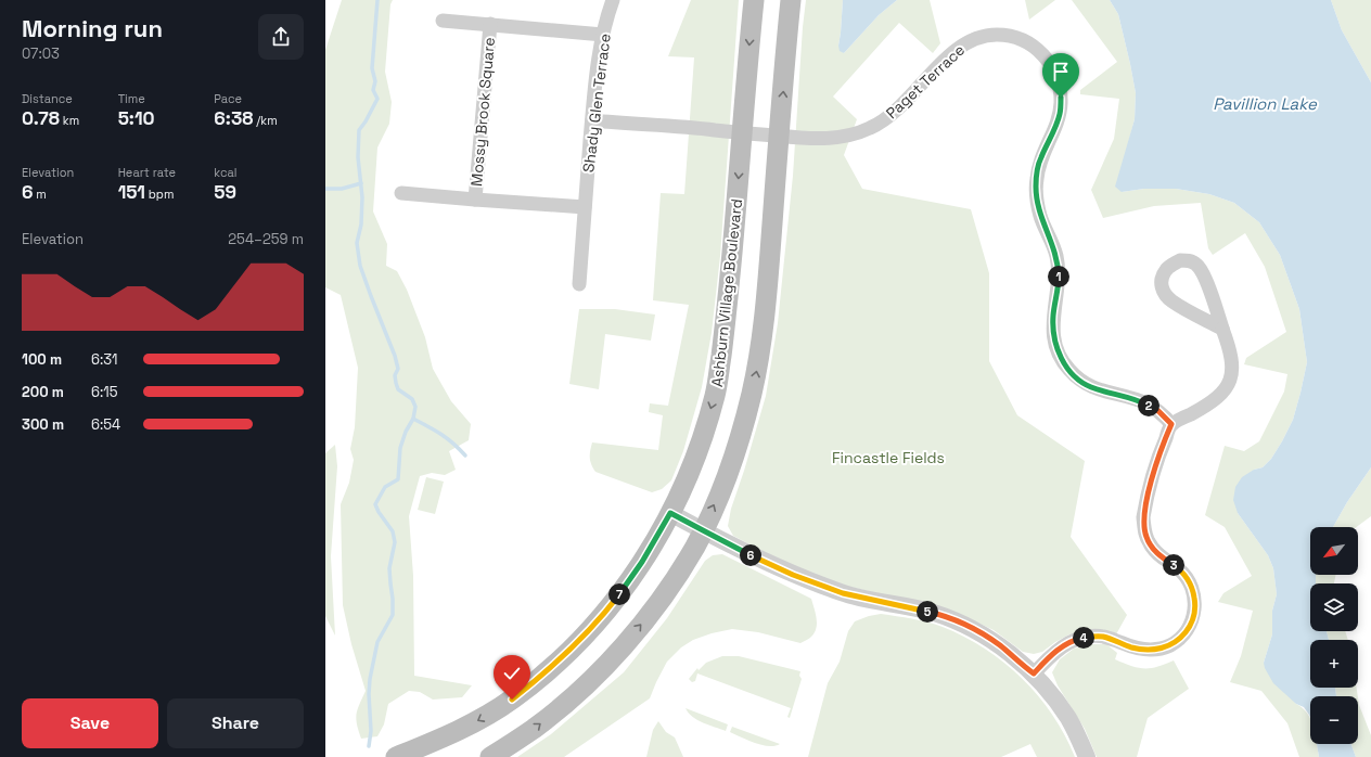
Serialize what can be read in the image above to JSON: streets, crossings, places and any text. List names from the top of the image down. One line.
{"streets":{"main road":["Ashburn Village Boulevard"],"street":["Paget Terrace","Shady Glen Terrace","Mossy Brook Square"]},"crossings":[["Paget Terrace","Shady Glen Terrace"],["Paget Terrace","Ashburn Village Boulevard"],["Shady Glen Terrace","Mossy Brook Square"]],"water":["Pavillion Lake"],"parks":["Fincastle Fields"],"north":"bottom left","page":{"heading":["Morning run","07:03"],"stats":[["Distance","0.78 km"],["Time","5:10"],["Pace","6:38 /km"],["Elevation","6 m"],["Heart rate","151 bpm"],["kcal","59"]],"chart":["Elevation","254–259 m"],"pins":["1","2","6","3","7","5","4"],"list":[{"name":"100 m","note":"6:31"},{"name":"200 m","note":"6:15"},{"name":"300 m","note":"6:54"}],"map_buttons":["+","−"],"buttons":["Save","Share"]}}
